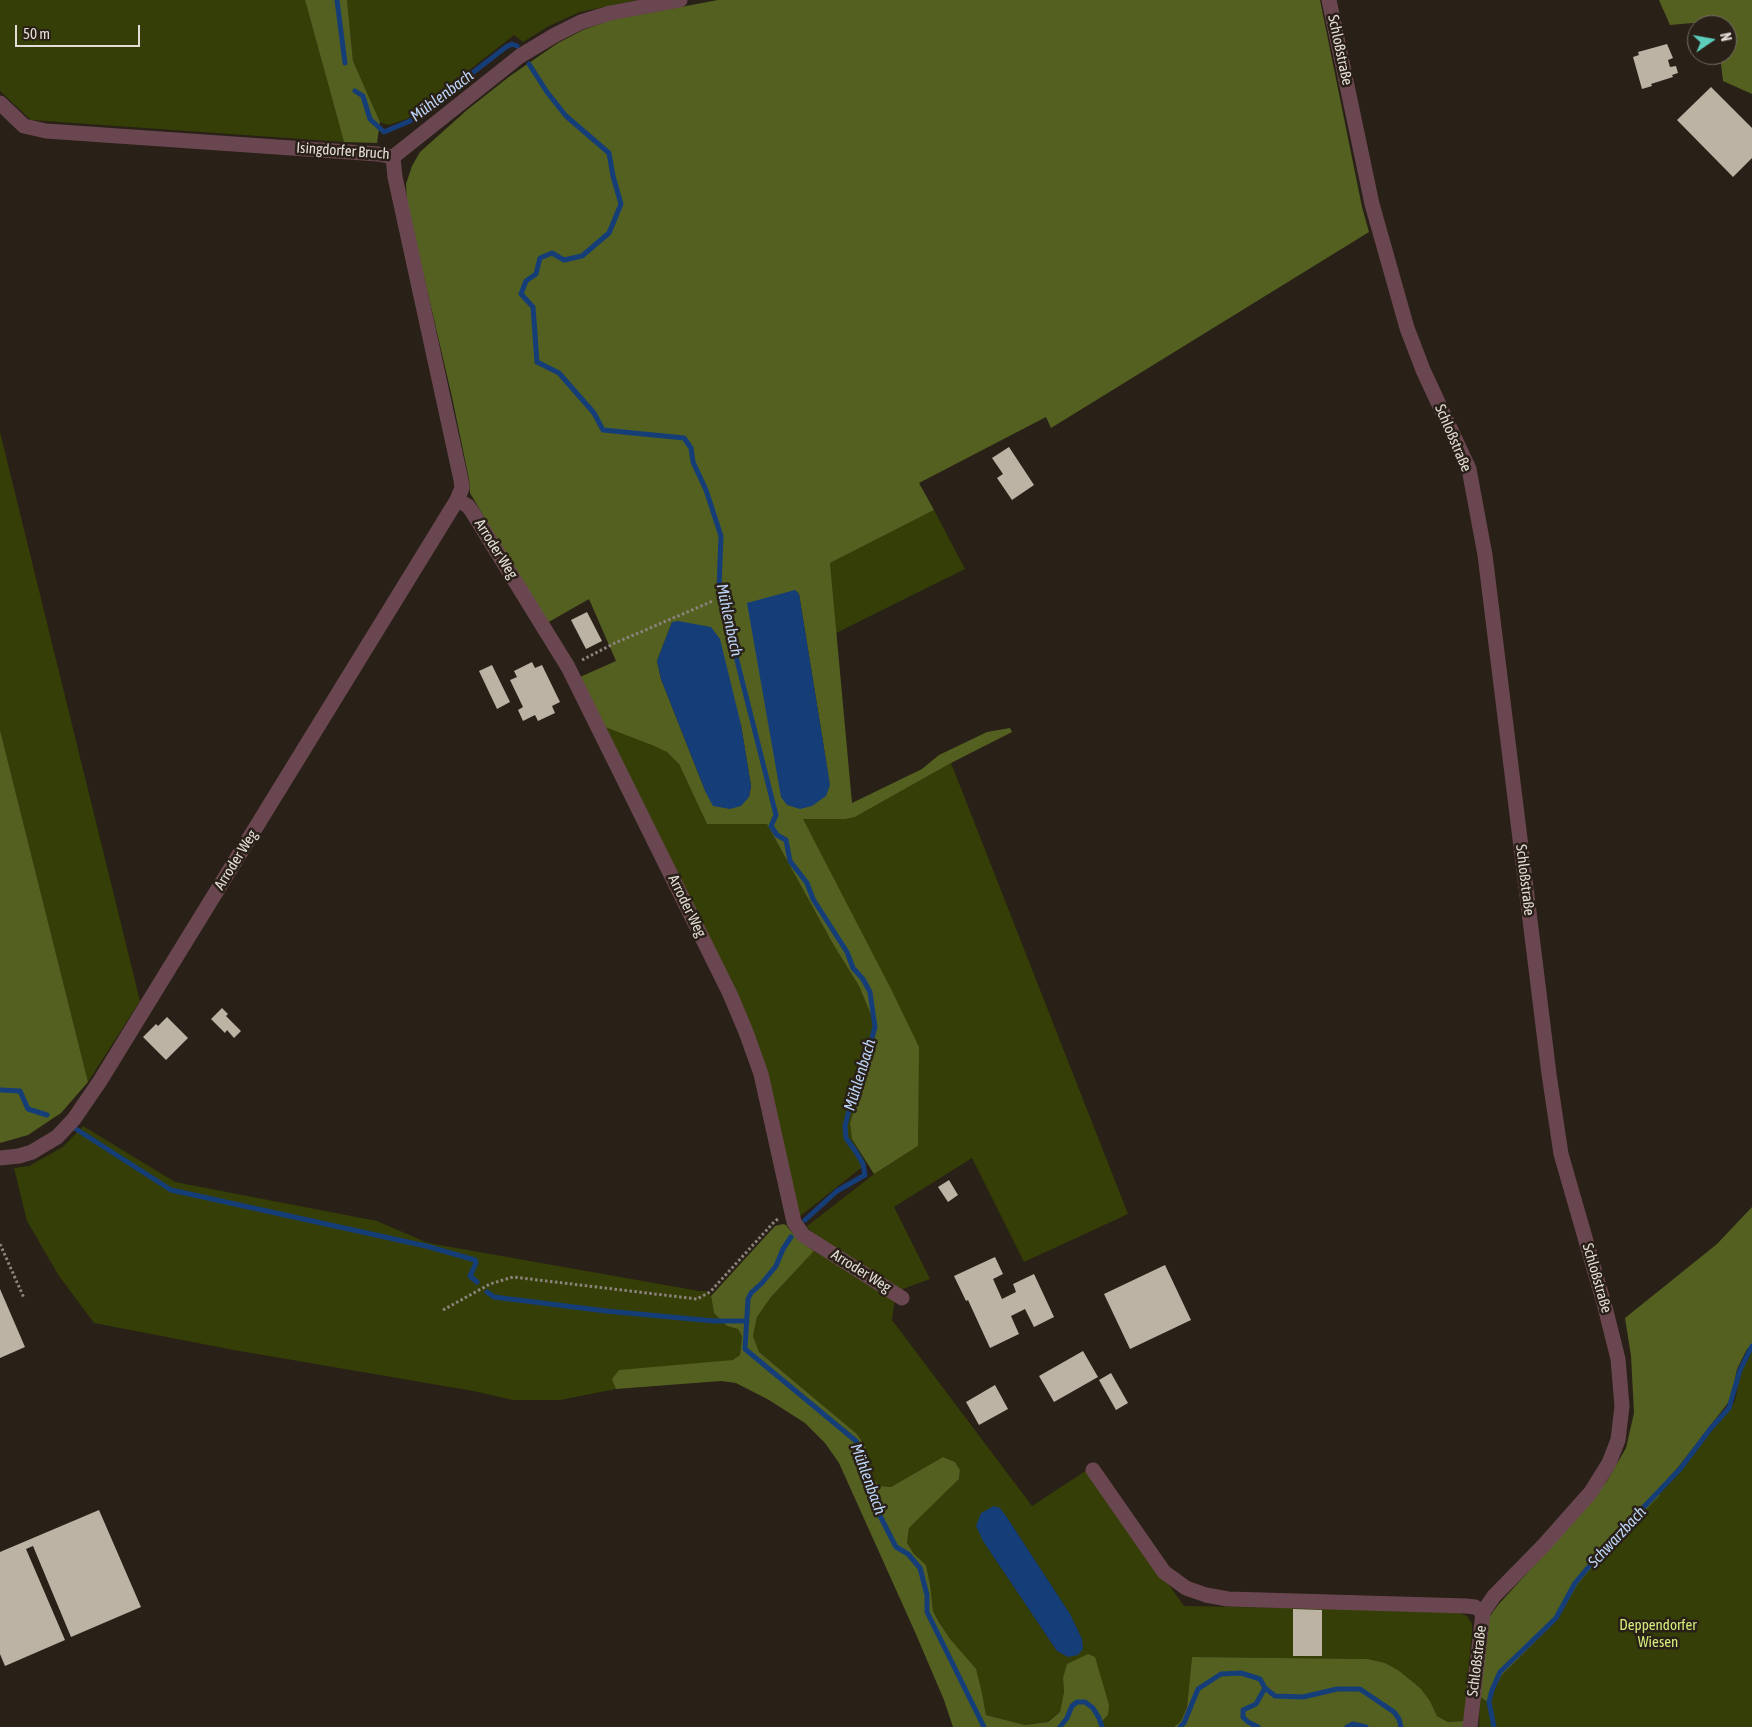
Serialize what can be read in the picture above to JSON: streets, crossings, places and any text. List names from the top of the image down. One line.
{"streets":{"street":["Schloßstraße","Isingdorfer Bruch","Arroder Weg"]},"crossings":[["Isingdorfer Bruch","Arroder Weg"]],"water":["Mühlenbach","Schwarzbach"],"parks":["Deppendorfer Wiesen"],"scale_bar":"50 m","north":"right"}
